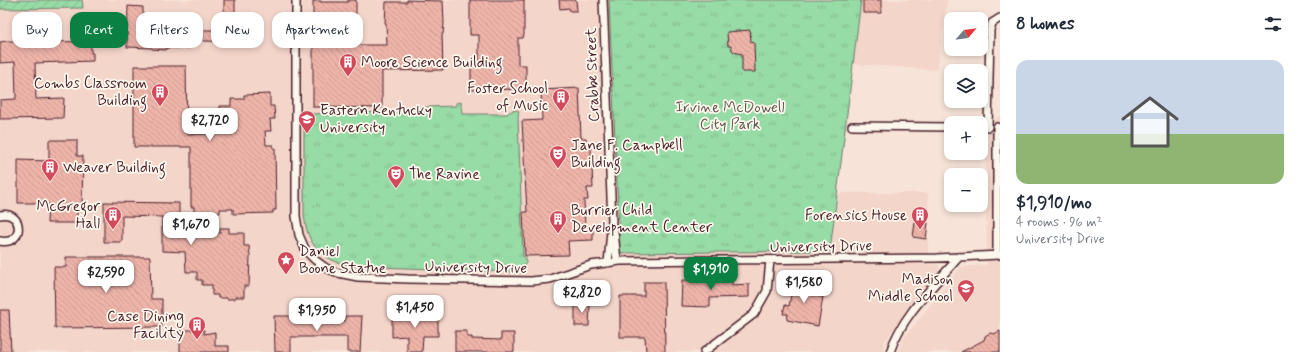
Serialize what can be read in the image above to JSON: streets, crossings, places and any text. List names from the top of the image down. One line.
{"streets":{"street":["Crabbe Street","University Drive"]},"crossings":[["Crabbe Street","University Drive"]],"parks":["Irvine McDowell City Park"],"places":{"building":["Moore Science Building","Combs Classroom Building","Foster School of Music","Weaver Building","McGregor Hall","Forensics House","Burrier Child Development Center","Case Dining Facility"],"school or university":["Eastern Kentucky University","Madison Middle School"],"theatre":["Jane F. Campbell Building","The Ravine"],"place":["Daniel Boone Statue"]},"north":"top right","page":{"heading":"8 homes","map_buttons":["+","−"],"chip":["Buy","Rent","Filters","New","Apartment"],"list":[{"name":"$1,910/mo","note":"4 rooms · 96 m² · University Drive"}],"price":["$2,720","$1,670","$1,910","$2,590","$1,580","$2,820","$1,450","$1,950"]}}
